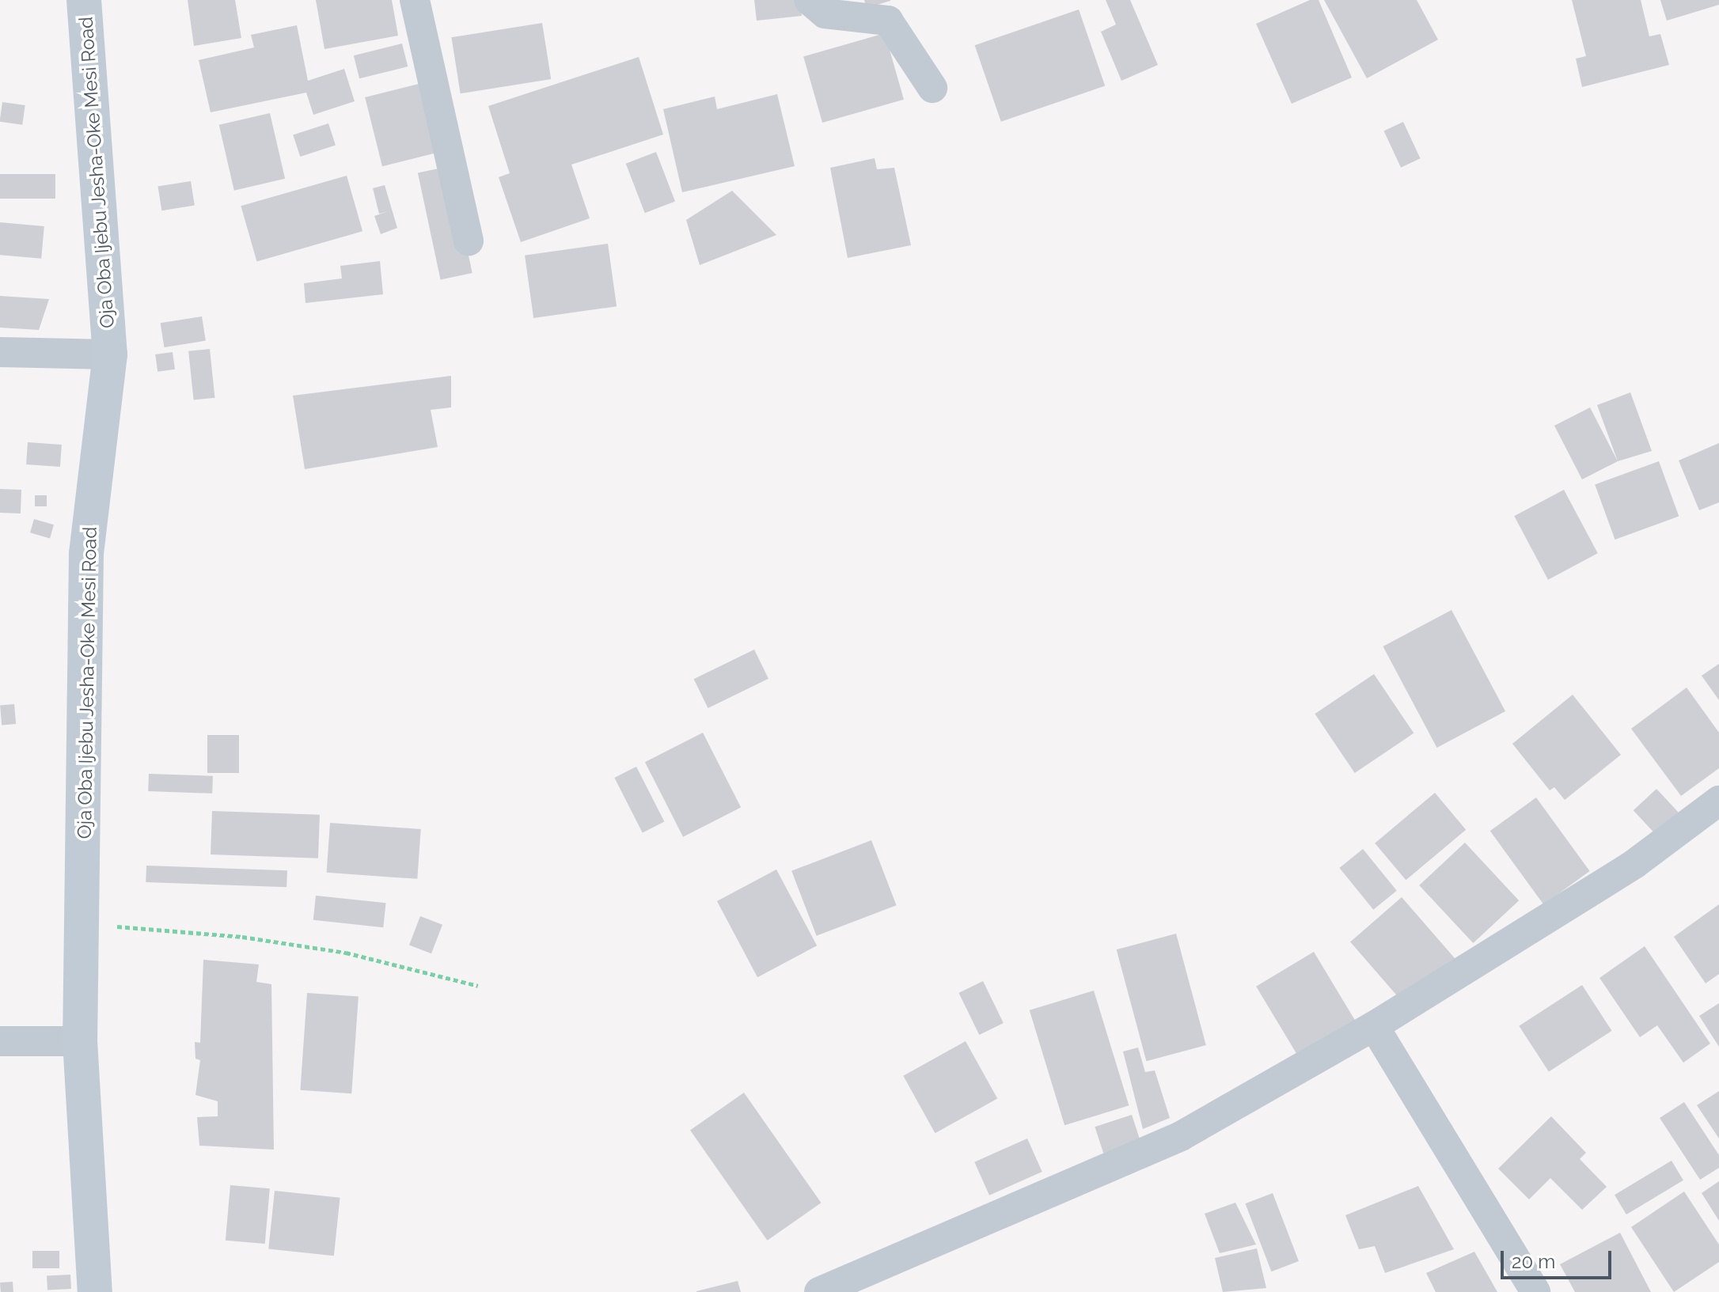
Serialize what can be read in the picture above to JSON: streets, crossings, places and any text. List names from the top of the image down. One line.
{"streets":{"main road":["Oja Oba Ijebu Jesha-Oke Mesi Road"]},"scale_bar":"20 m"}
